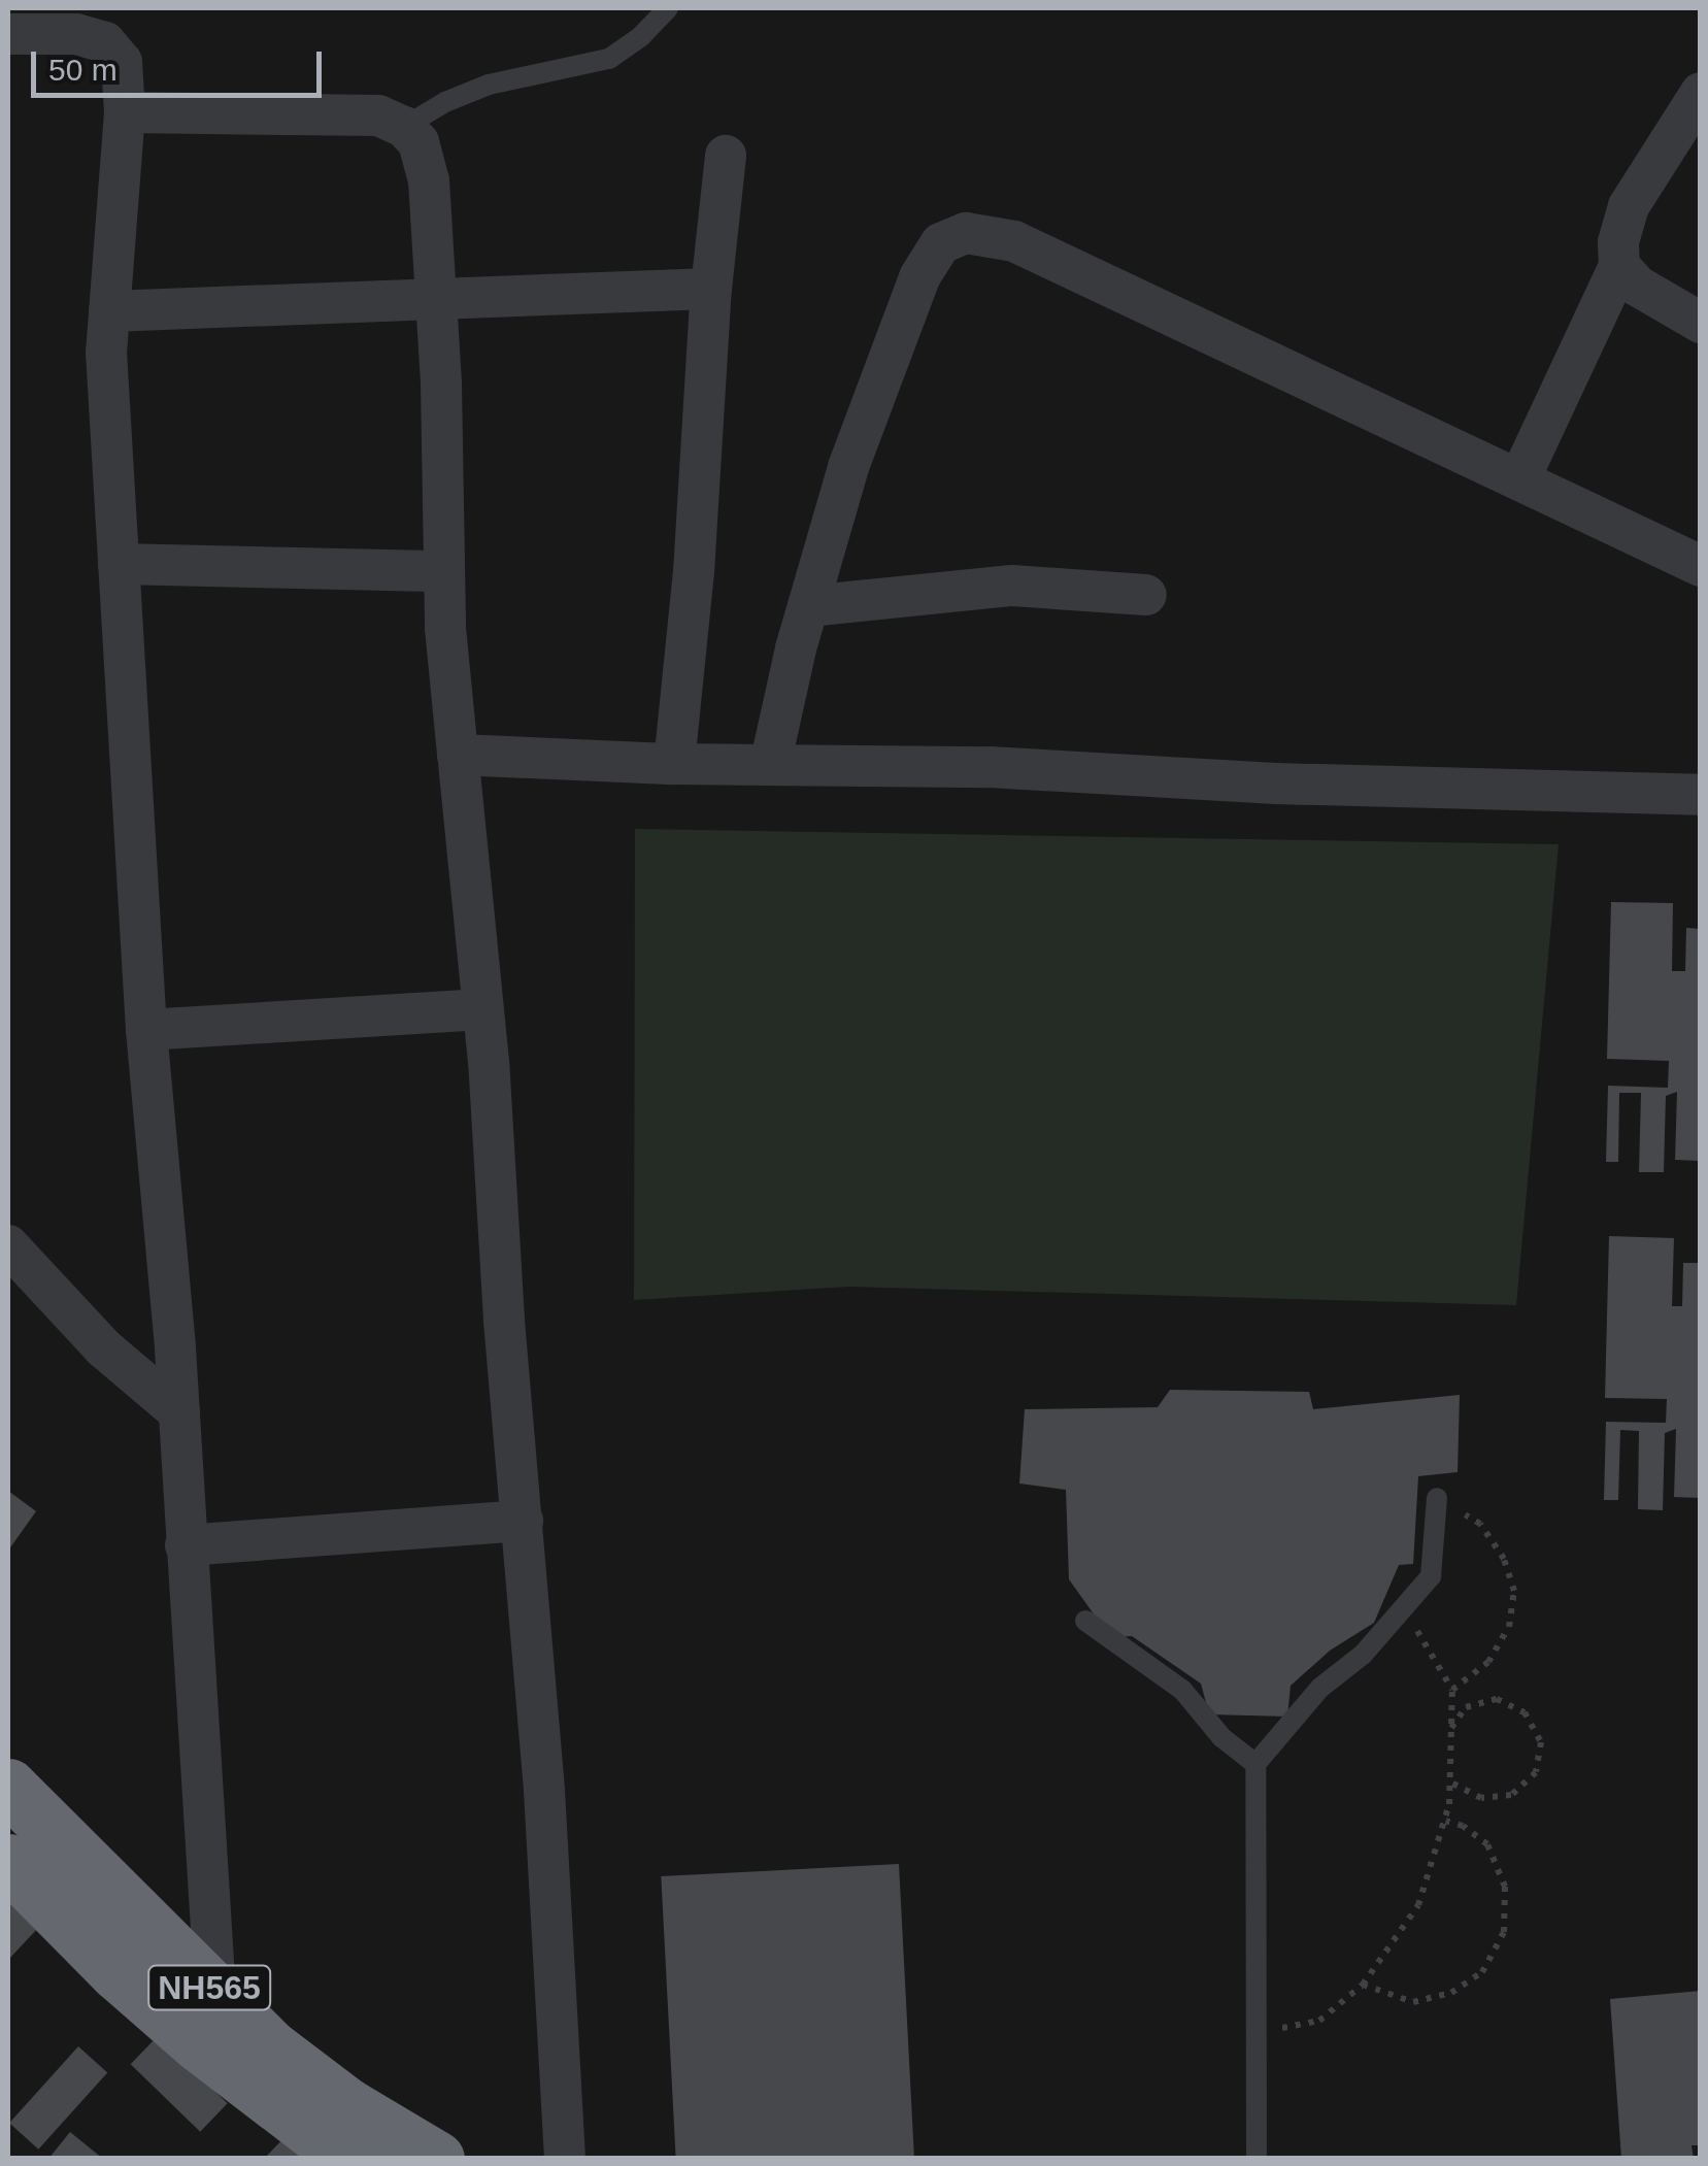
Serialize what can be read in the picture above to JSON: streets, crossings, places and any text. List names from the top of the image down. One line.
{"streets":{"highway":["NH565"]},"scale_bar":"50 m"}
